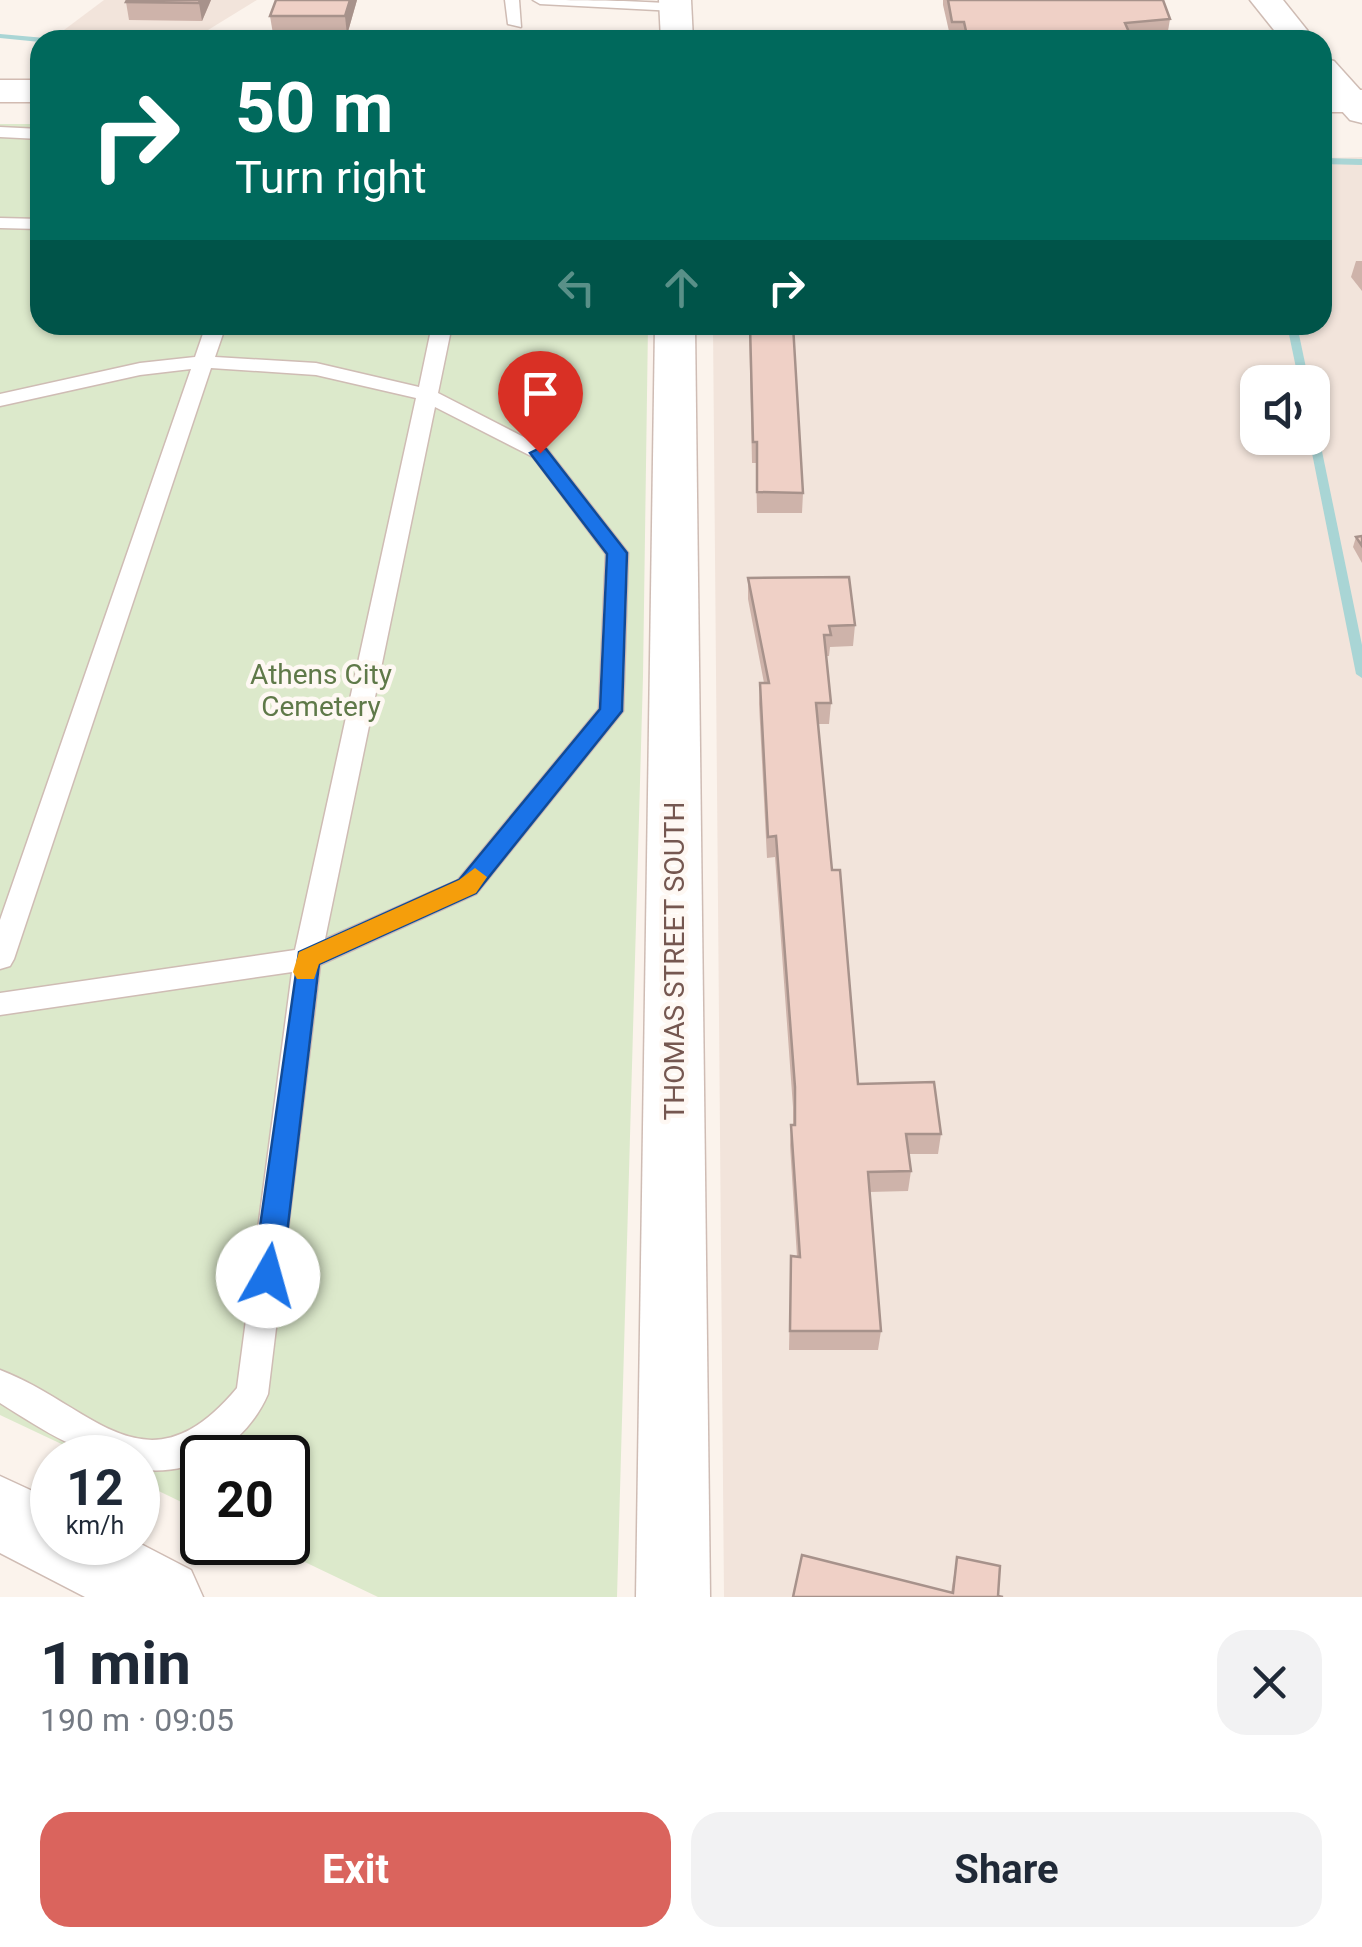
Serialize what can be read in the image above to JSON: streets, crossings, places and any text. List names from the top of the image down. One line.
{"streets":{"street":["THOMAS STREET SOUTH"]},"parks":["Athens City Cemetery"],"page":{"turn":["50 m","Turn right"],"speed":"12 km/h","limit":"20","heading":["1 min","190 m · 09:05"],"buttons":["Exit","Share"]}}
